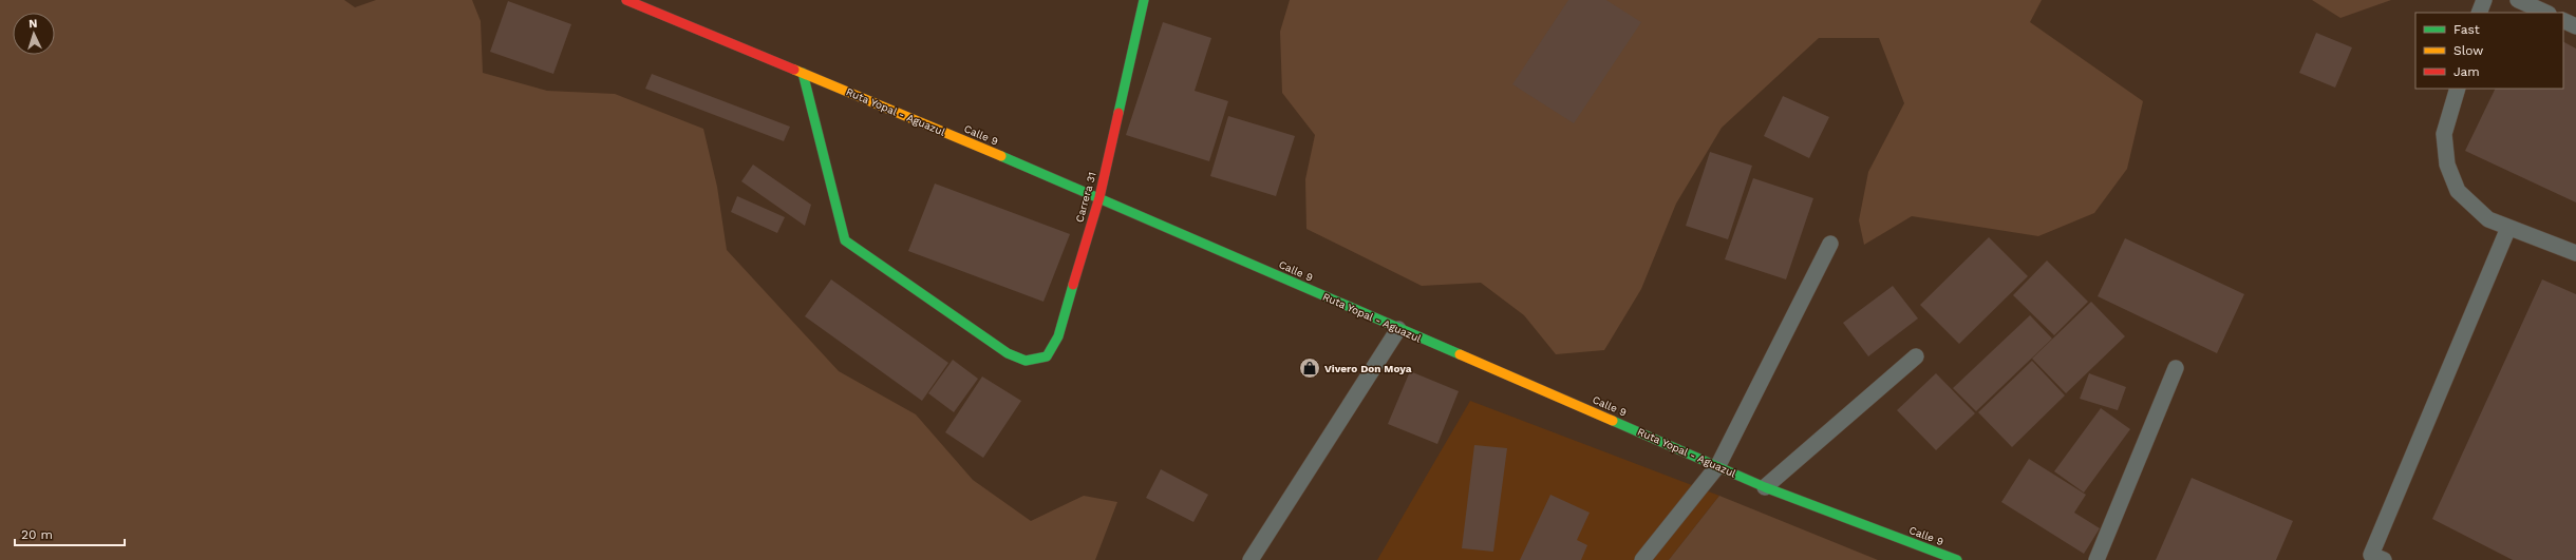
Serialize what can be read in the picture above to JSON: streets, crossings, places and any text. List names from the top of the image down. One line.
{"streets":{"street":["Carrera 31"],"lane":["Ruta Yopal - Aguazul"]},"crossings":[["Ruta Yopal - Aguazul","Carrera 31"]],"places":{"shop":["Vivero Don Moya"]},"legend":["Fast","Slow","Jam"],"scale_bar":"20 m","north":"top"}
